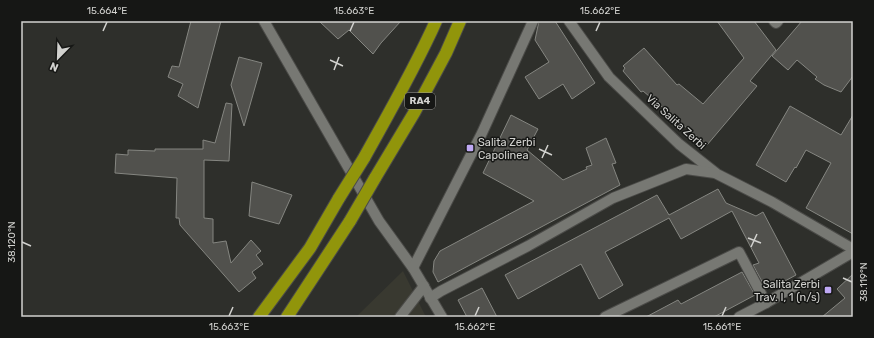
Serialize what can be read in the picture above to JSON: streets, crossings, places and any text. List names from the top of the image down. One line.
{"streets":{"highway":["RA4"],"street":["Via Salita Zerbi"]},"places":{"transit":["Salita Zerbi Capolinea","Salita Zerbi Trav. I, 1 (n/s)"]},"north":"bottom left","coordinates":["15.664°E","15.663°E","15.662°E","38.120°N","38.119°N","15.661°E"]}
